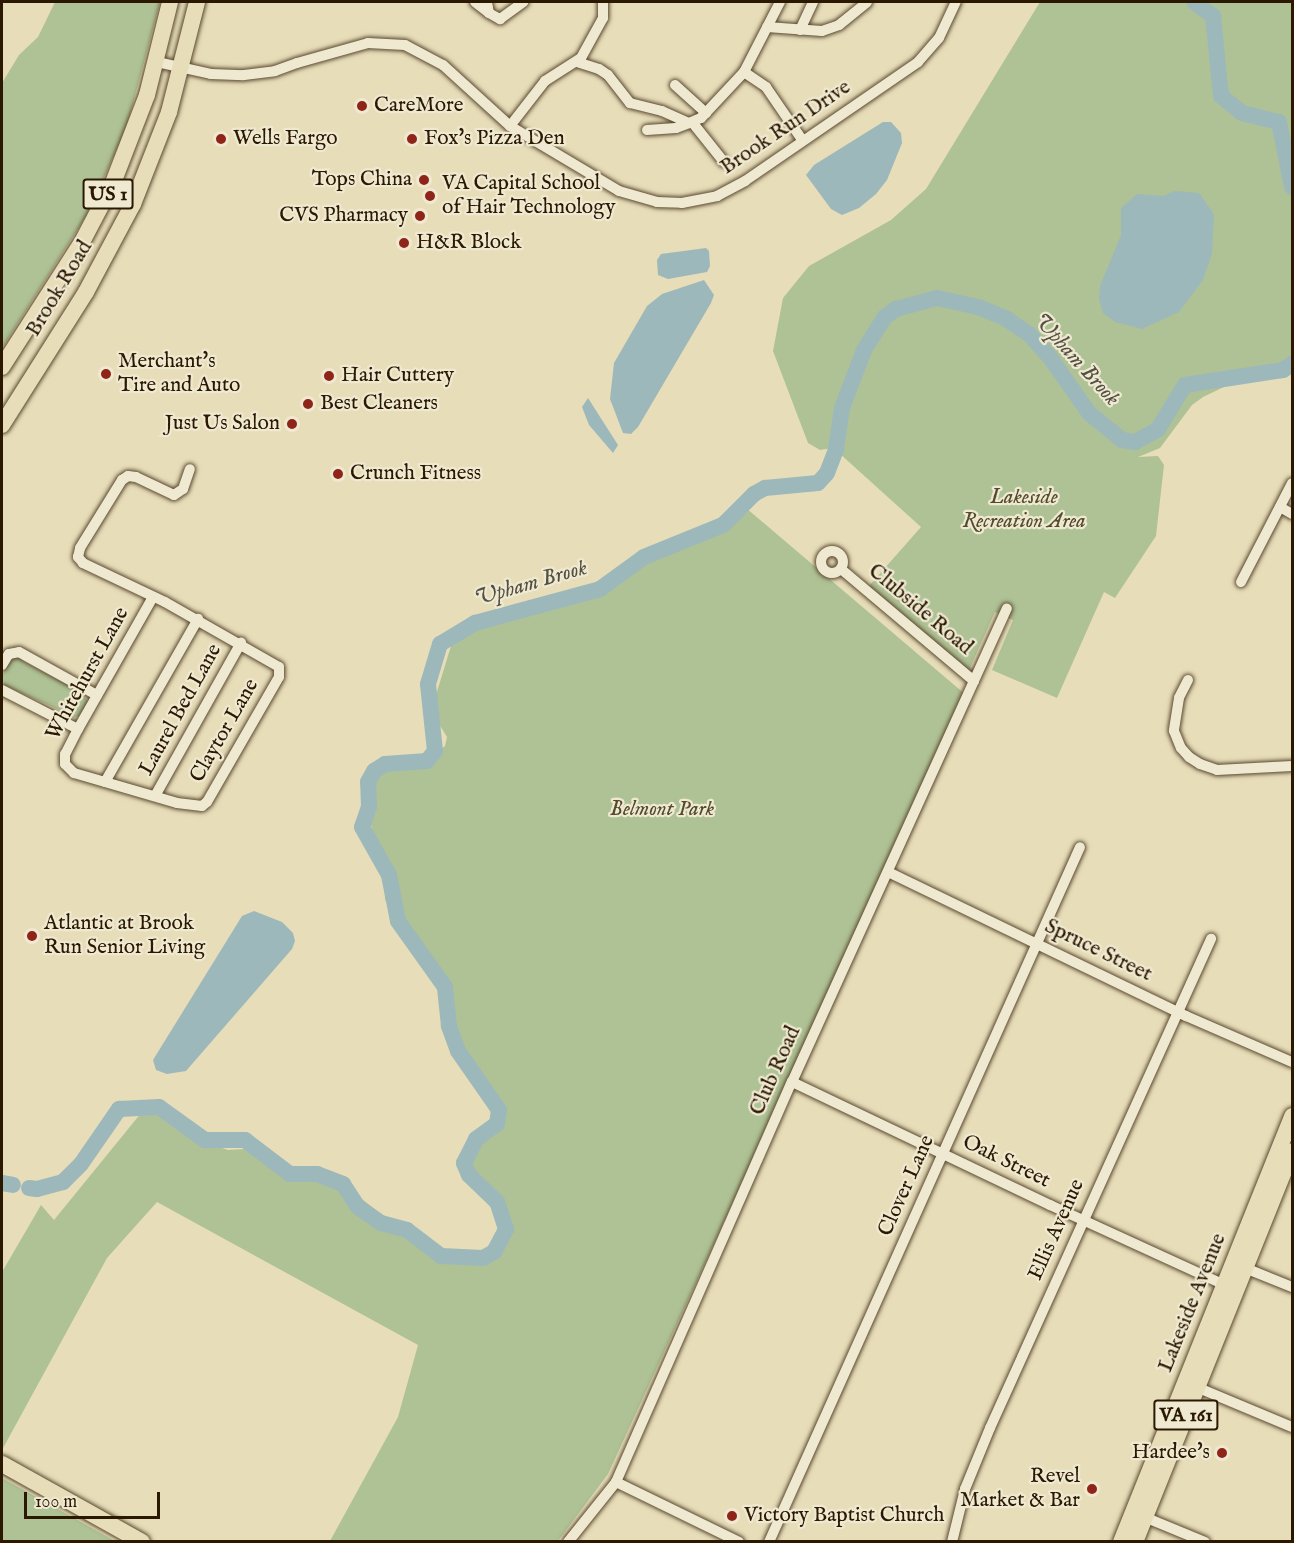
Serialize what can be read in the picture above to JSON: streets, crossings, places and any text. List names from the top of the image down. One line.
{"streets":{"main road":["US 1","Brook Road","Lakeside Avenue","VA 161"],"street":["Brook Run Drive","Clubside Road","Whitehurst Lane","Laurel Bed Lane","Claytor Lane","Spruce Street","Club Road","Oak Street","Clover Lane","Ellis Avenue"]},"crossings":[["Brook Run Drive","Brook Road"],["Clubside Road","Club Road"],["Whitehurst Lane","Laurel Bed Lane"],["Whitehurst Lane","Claytor Lane"],["Laurel Bed Lane","Claytor Lane"],["Spruce Street","Club Road"],["Spruce Street","Clover Lane"],["Spruce Street","Ellis Avenue"],["Club Road","Oak Street"],["Oak Street","Clover Lane"],["Oak Street","Ellis Avenue"],["Oak Street","Lakeside Avenue"]],"water":["Upham Brook"],"parks":["Lakeside Recreation Area","Belmont Park"],"places":["CareMore","Wells Fargo","Fox's Pizza Den","Tops China","VA Capital School of Hair Technology","CVS Pharmacy","H&R Block","Merchant's Tire and Auto","Hair Cuttery","Best Cleaners","Just Us Salon","Crunch Fitness","Atlantic at Brook Run Senior Living","Hardee's","Revel Market & Bar","Victory Baptist Church"],"scale_bar":"100 m"}
